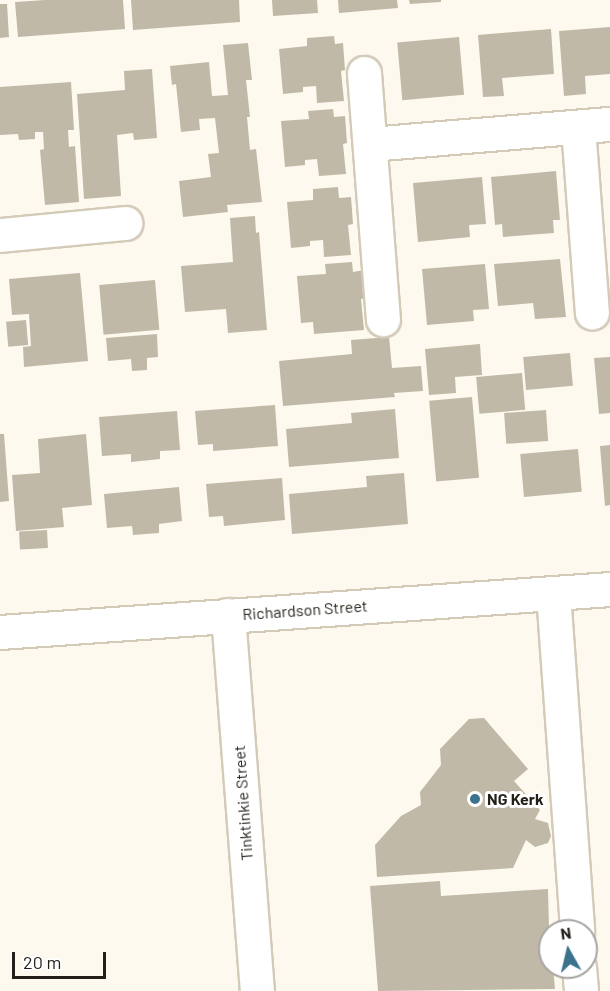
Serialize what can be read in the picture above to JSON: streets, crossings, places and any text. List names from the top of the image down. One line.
{"streets":{"street":["Richardson Street","Tinktinkie Street"]},"crossings":[["Richardson Street","Tinktinkie Street"]],"places":["NG Kerk"],"scale_bar":"20 m","north":"top"}
